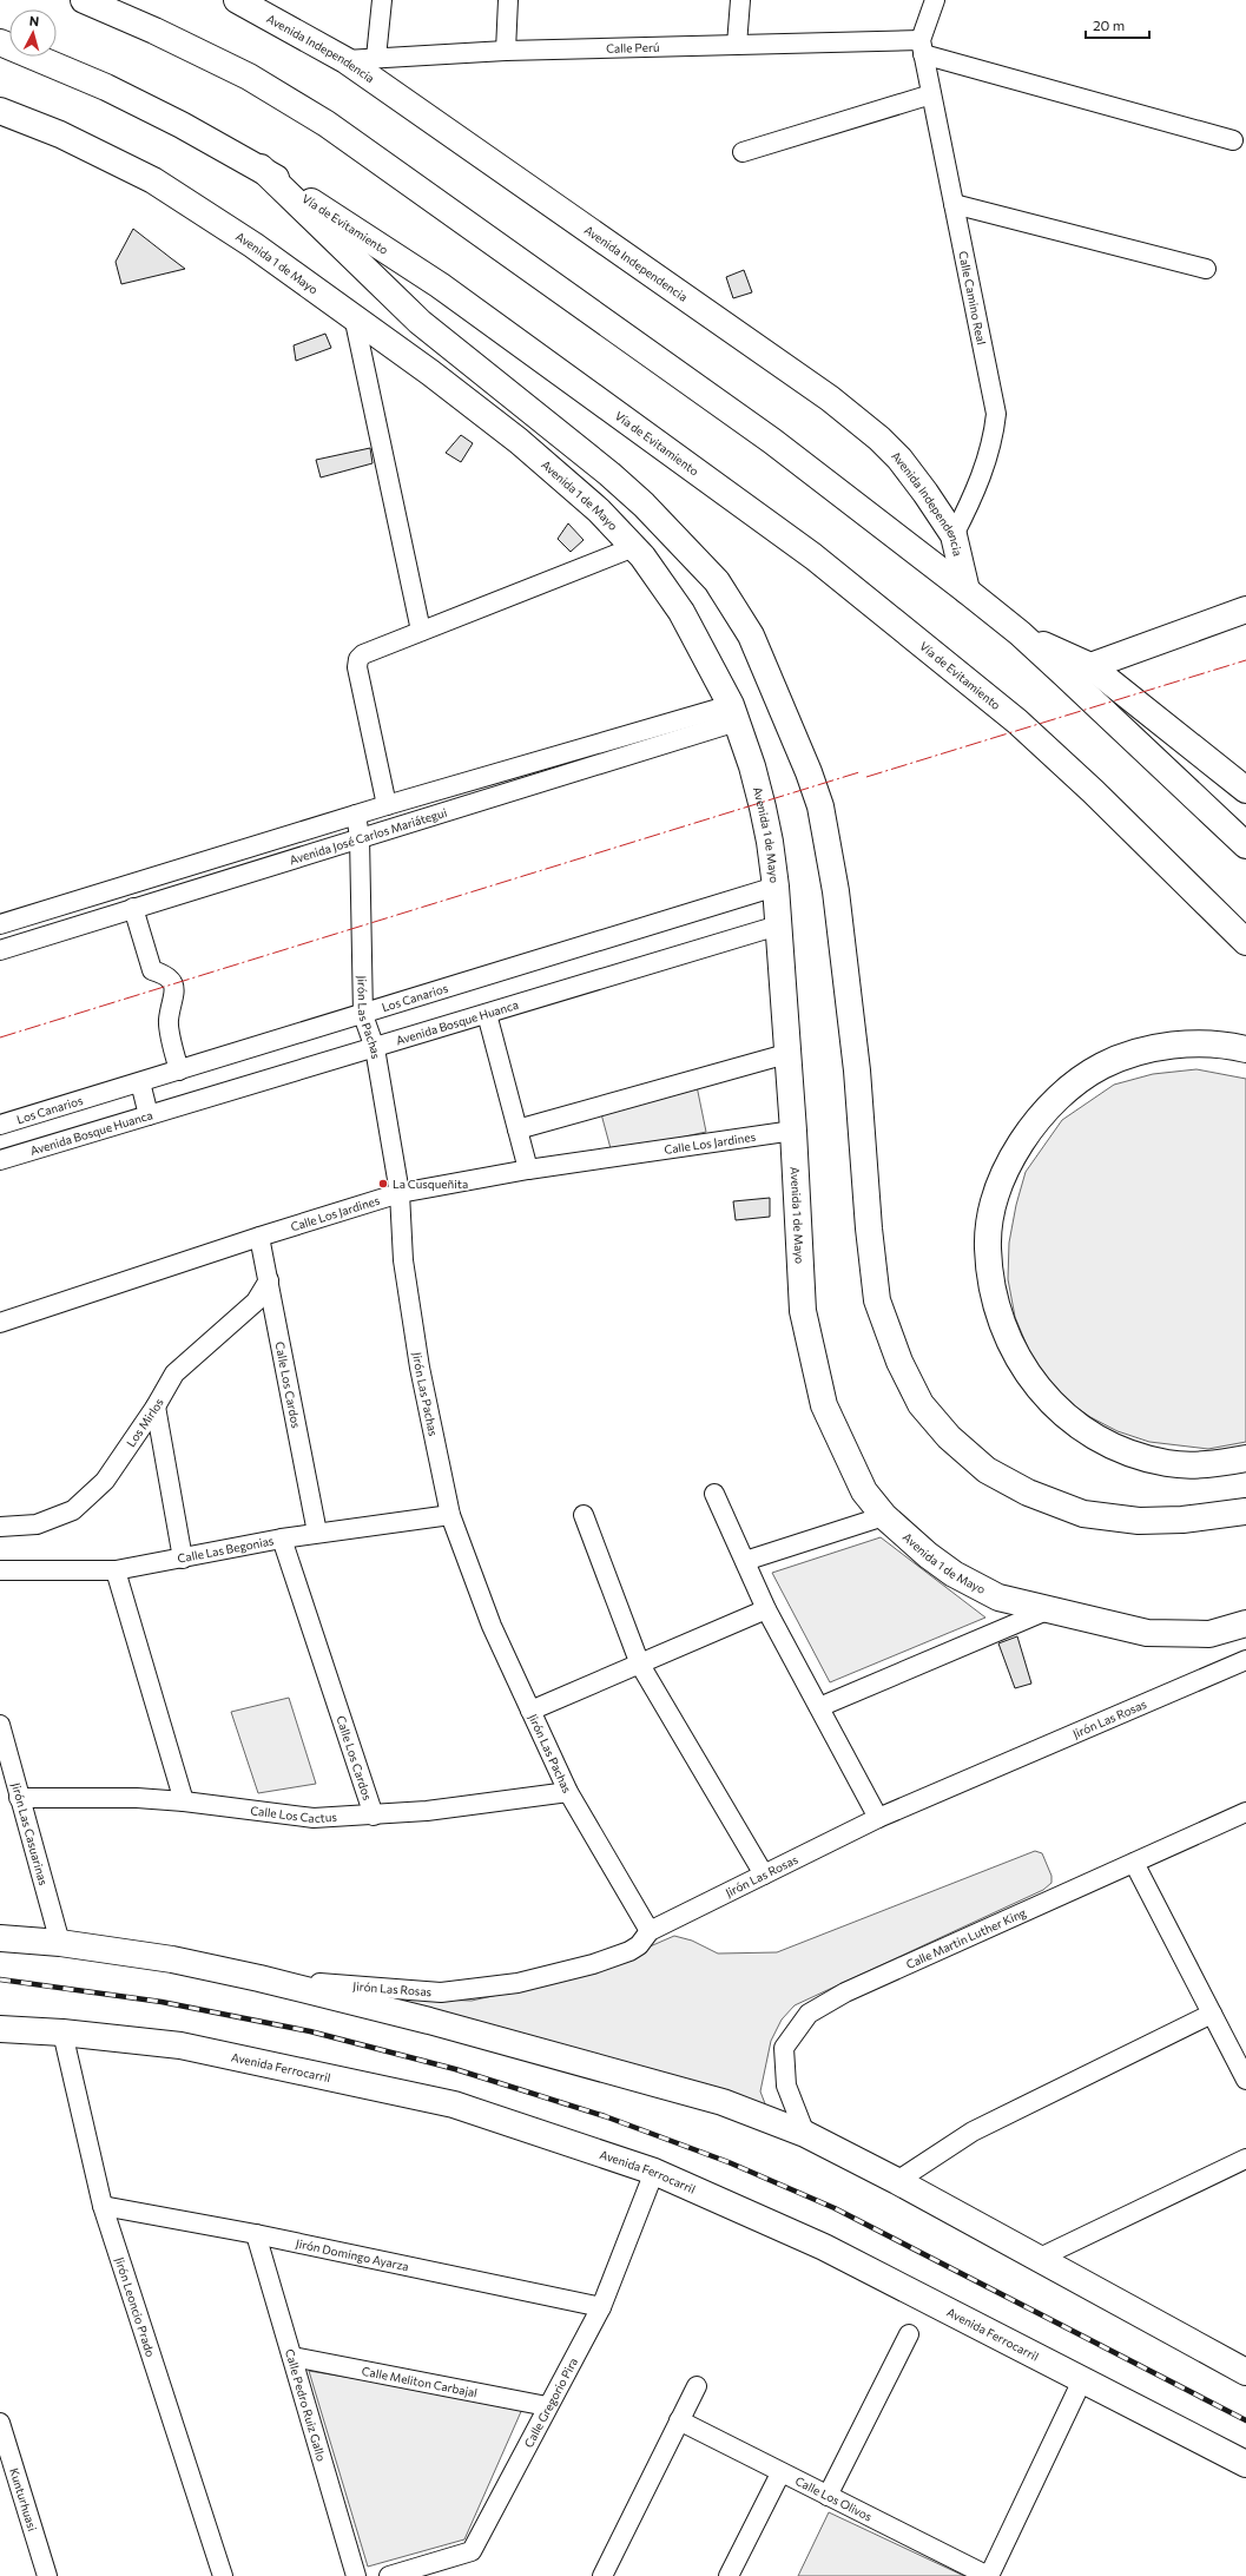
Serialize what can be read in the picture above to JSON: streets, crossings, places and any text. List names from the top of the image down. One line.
{"streets":{"main road":["Avenida Independencia","Vía de Evitamiento","Avenida 1 de Mayo","Avenida Ferrocarril"],"street":["Calle Perú","Calle Camino Real","Avenida José Carlos Mariátegui","Los Canarios","Jirón Las Pachas","Avenida Bosque Huanca","Calle Los Jardines","Calle Los Cardos","Los Mirlos","Calle Las Begonias","Jirón Las Rosas","Calle Los Cactus","Jirón Las Casuarinas","Calle Martin Luther King","Jirón Domingo Ayarza","Jirón Leoncio Prado","Calle Meliton Carbajal","Calle Gregorio Pira","Calle Pedro Ruiz Gallo","Kunturhuasi","Calle Los Olivos"]},"crossings":[["Calle Perú","Avenida Independencia"],["Calle Perú","Calle Camino Real"],["Avenida Independencia","Calle Camino Real"],["Avenida 1 de Mayo","Avenida José Carlos Mariátegui"],["Avenida 1 de Mayo","Los Canarios"],["Avenida 1 de Mayo","Avenida Bosque Huanca"],["Avenida 1 de Mayo","Calle Los Jardines"],["Avenida José Carlos Mariátegui","Jirón Las Pachas"],["Los Canarios","Jirón Las Pachas"],["Jirón Las Pachas","Avenida Bosque Huanca"],["Jirón Las Pachas","Calle Los Jardines"],["Jirón Las Pachas","Calle Las Begonias"],["Jirón Las Pachas","Jirón Las Rosas"],["Jirón Las Pachas","Calle Los Cactus"],["Calle Los Jardines","Calle Los Cardos"],["Calle Los Cardos","Los Mirlos"],["Calle Los Cardos","Calle Las Begonias"],["Calle Los Cardos","Calle Los Cactus"],["Calle Los Cactus","Jirón Las Casuarinas"],["Avenida Ferrocarril","Jirón Leoncio Prado"],["Avenida Ferrocarril","Calle Gregorio Pira"],["Jirón Domingo Ayarza","Jirón Leoncio Prado"],["Jirón Domingo Ayarza","Calle Gregorio Pira"],["Jirón Domingo Ayarza","Calle Pedro Ruiz Gallo"],["Calle Meliton Carbajal","Calle Gregorio Pira"],["Calle Meliton Carbajal","Calle Pedro Ruiz Gallo"]],"places":["La Cusqueñita"],"scale_bar":"20 m","north":"top"}
